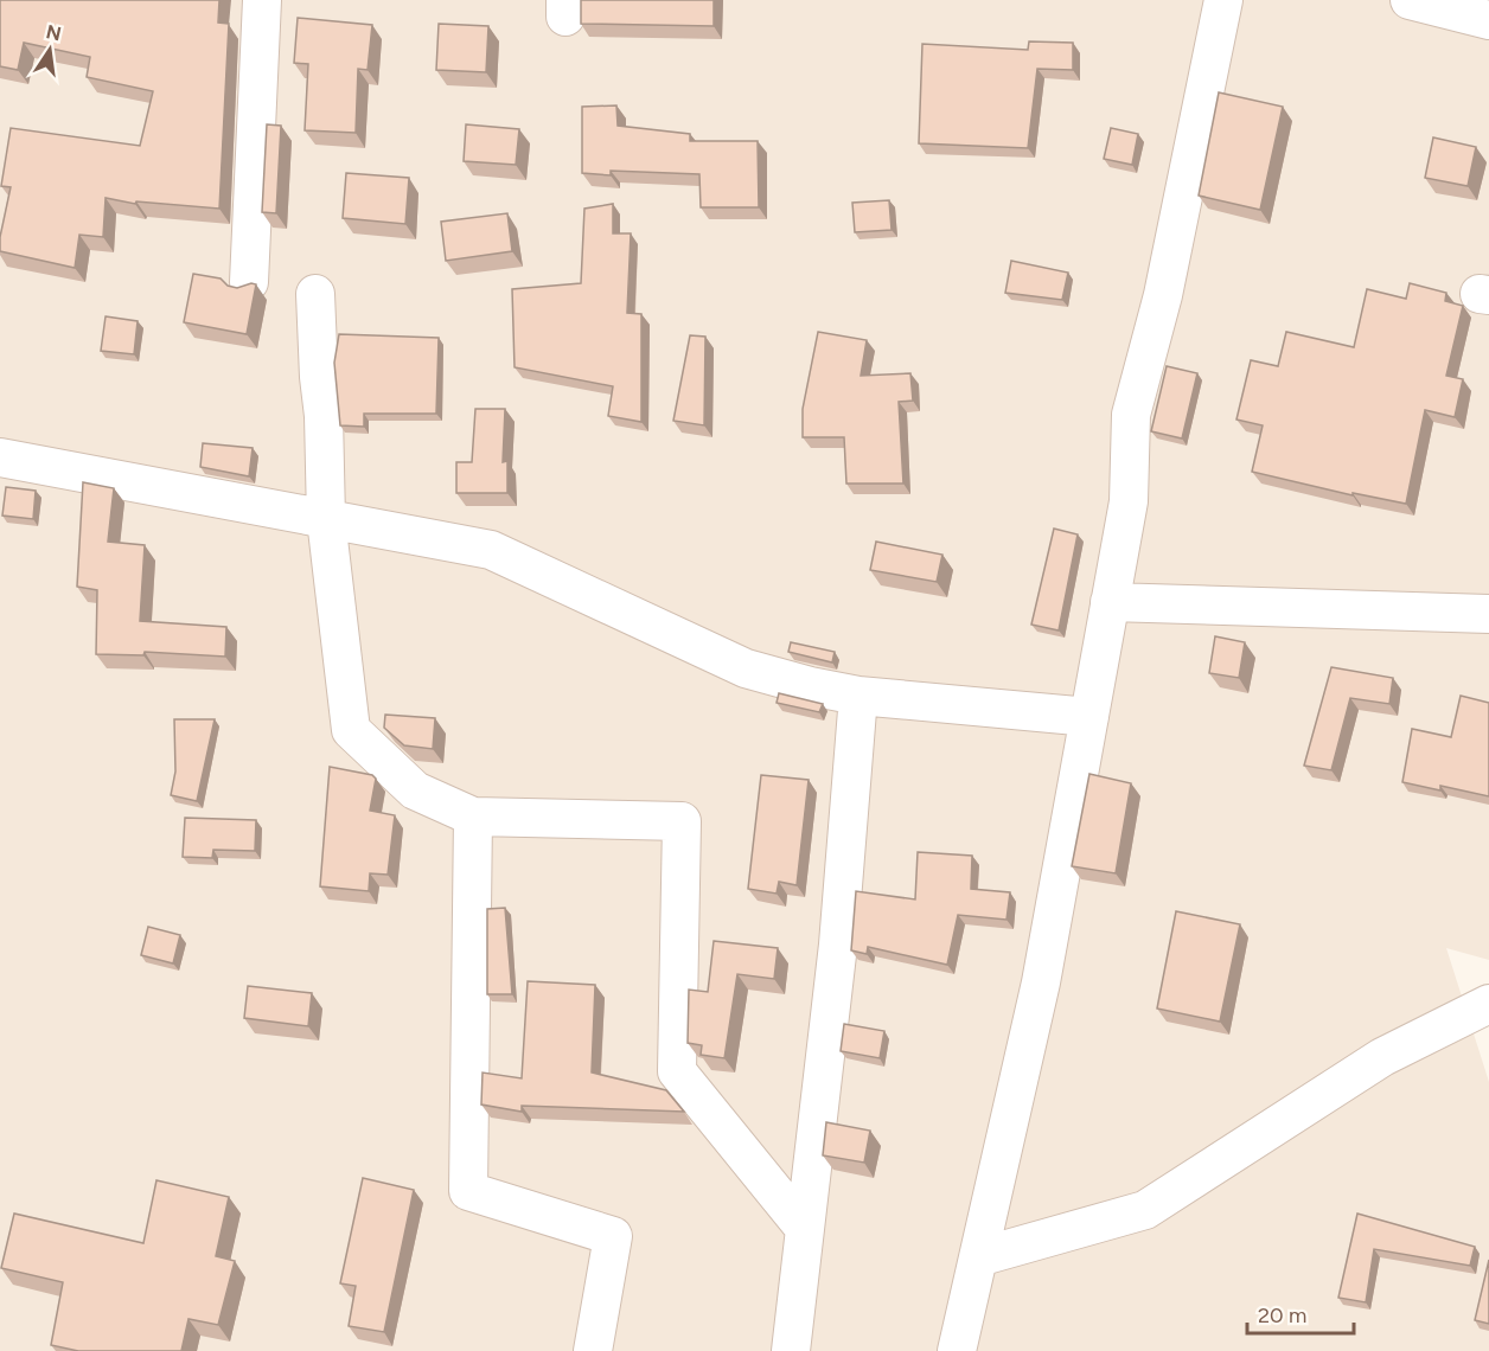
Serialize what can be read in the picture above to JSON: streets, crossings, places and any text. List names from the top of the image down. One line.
{"scale_bar":"20 m","north":"top"}
